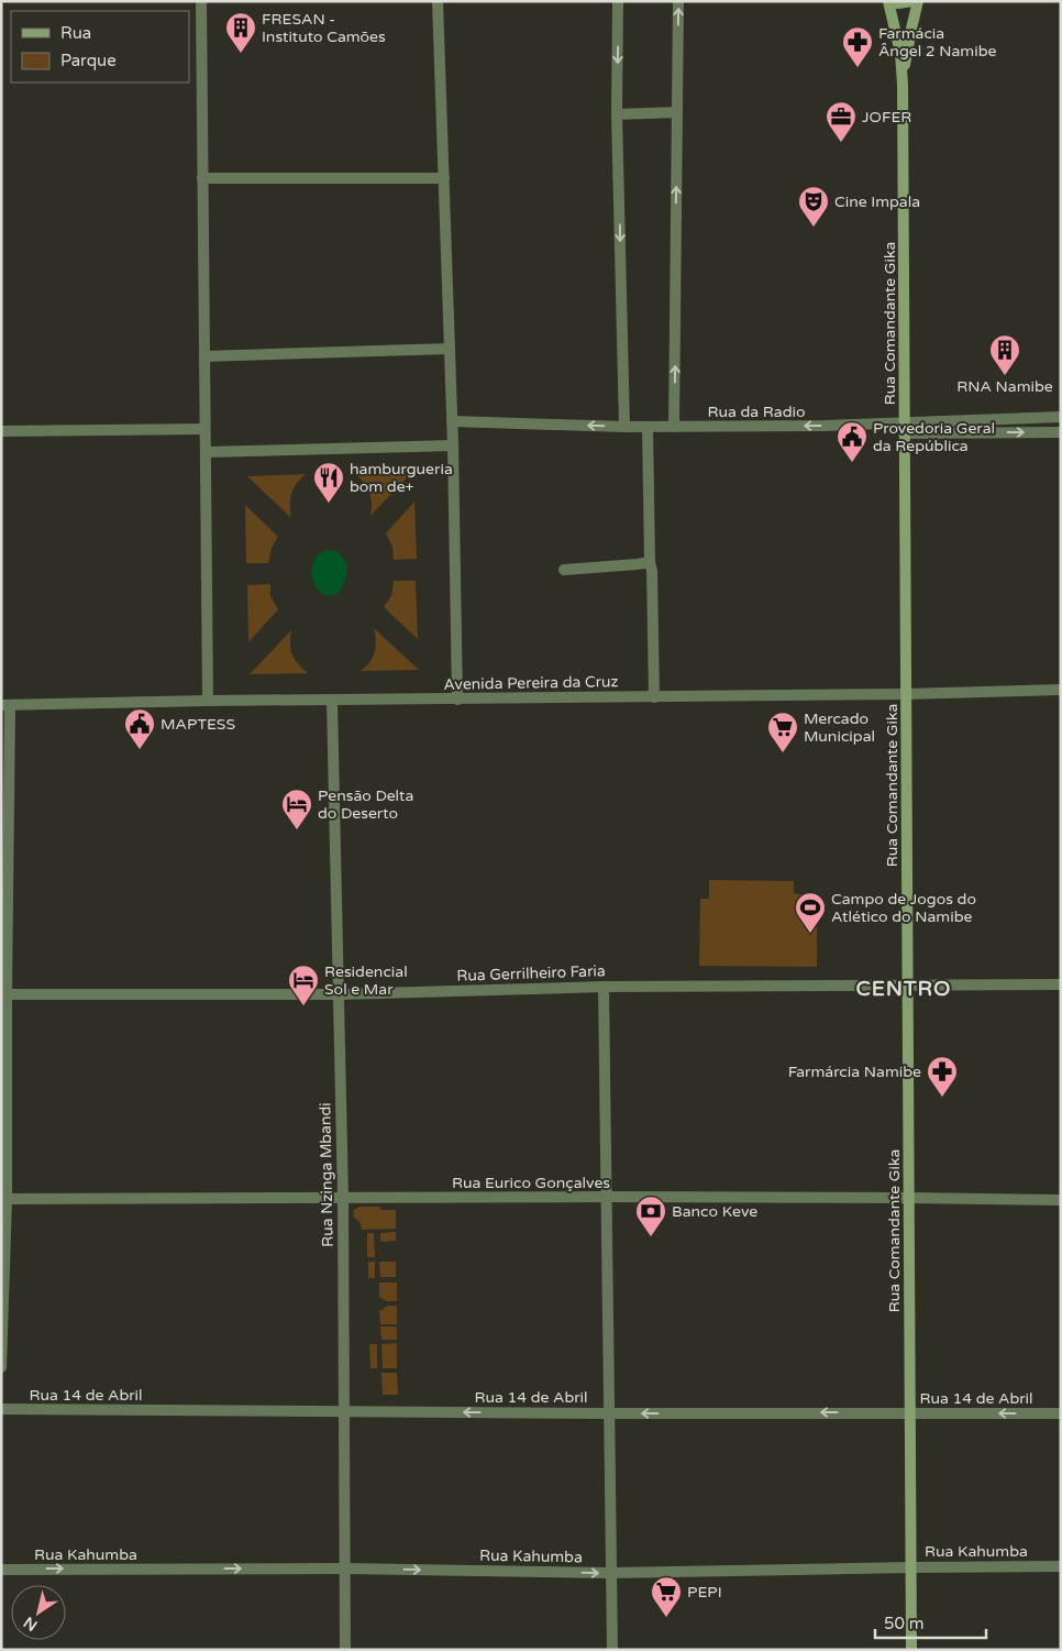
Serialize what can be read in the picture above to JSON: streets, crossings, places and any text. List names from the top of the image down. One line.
{"streets":{"street":["Rua Comandante Gika","Rua da Radio","Avenida Pereira da Cruz","Rua Gerrilheiro Faria","Rua Nzinga Mbandi","Rua Eurico Gonçalves","Rua 14 de Abril","Rua Kahumba"]},"crossings":[["Rua Comandante Gika","Rua da Radio"],["Rua Comandante Gika","Avenida Pereira da Cruz"],["Rua Comandante Gika","Rua Gerrilheiro Faria"],["Rua Comandante Gika","Rua Eurico Gonçalves"],["Rua Comandante Gika","Rua 14 de Abril"],["Rua Comandante Gika","Rua Kahumba"],["Avenida Pereira da Cruz","Rua Nzinga Mbandi"],["Rua Gerrilheiro Faria","Rua Nzinga Mbandi"],["Rua Nzinga Mbandi","Rua Eurico Gonçalves"],["Rua Nzinga Mbandi","Rua 14 de Abril"],["Rua Nzinga Mbandi","Rua Kahumba"]],"one_way":["Rua 14 de Abril","Rua Kahumba"],"districts":["CENTRO"],"places":{"building":["FRESAN - Instituto Camões","RNA Namibe"],"pharmacy":["Farmácia Ângel 2 Namibe","Farmárcia Namibe"],"office":["JOFER"],"theatre":["Cine Impala"],"public building":["Provedoria Geral da República","MAPTESS"],"restaurant":["hamburgueria bom de+"],"supermarket":["Mercado Municipal","PEPI"],"hotel":["Pensão Delta do Deserto","Residencial Sol e Mar"],"sports":["Campo de Jogos do Atlético do Namibe"],"bank":["Banco Keve"]},"legend":["Rua","Parque"],"scale_bar":"50 m","north":"bottom left"}
